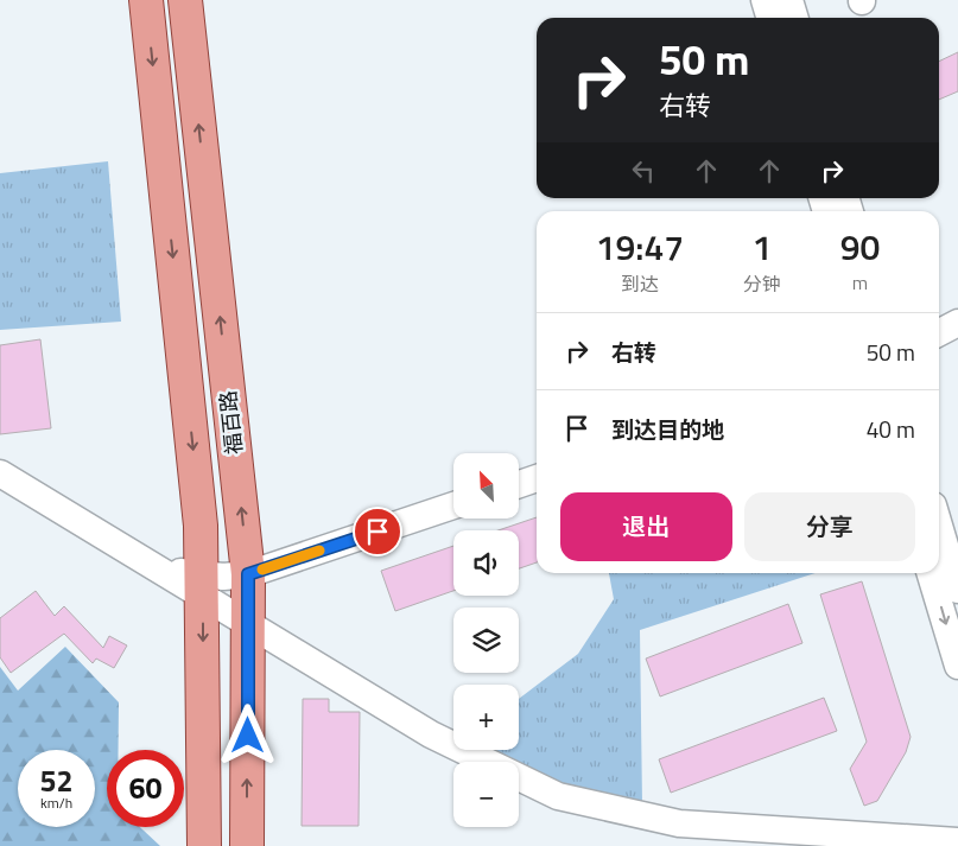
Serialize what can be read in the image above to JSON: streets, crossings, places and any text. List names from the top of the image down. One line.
{"streets":{"main road":["福百路"]},"north":"top left","page":{"turn":["50 m","右转"],"eta":["19:47","到达","1","分钟","90","m"],"list":[{"name":"右转","value":"50 m"},{"name":"到达目的地","value":"40 m"}],"map_buttons":["+","−"],"buttons":["退出","分享"],"speed":"52 km/h","limit":"60"}}
